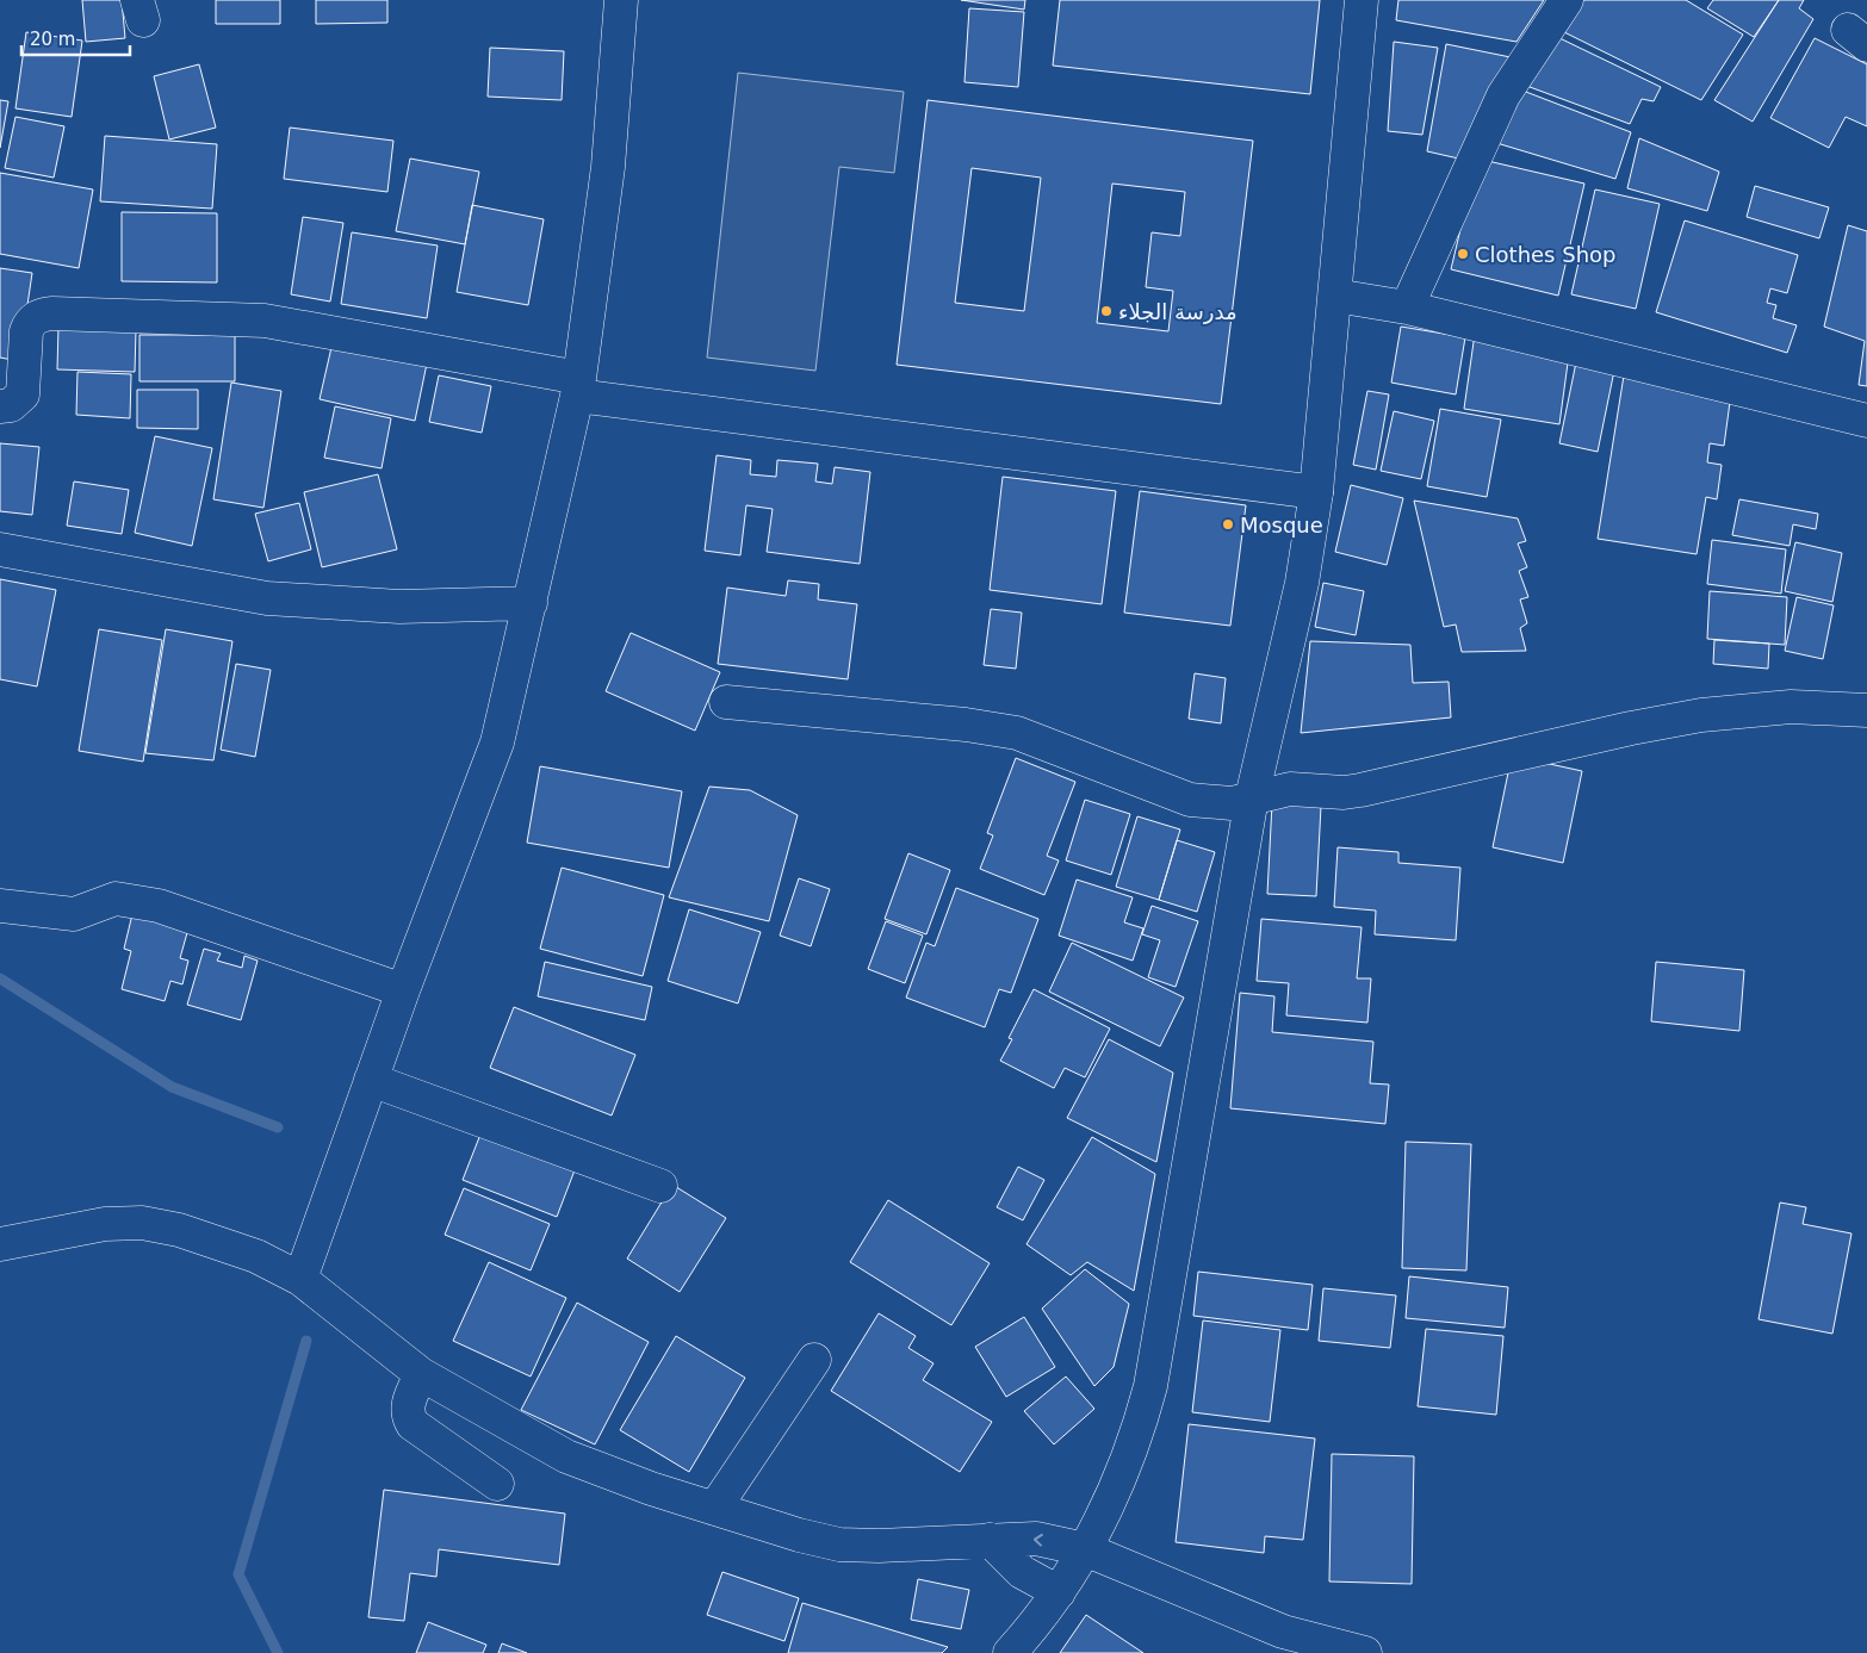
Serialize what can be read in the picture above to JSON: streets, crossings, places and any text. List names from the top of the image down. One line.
{"places":["Clothes Shop","مدرسة الجلاء","Mosque"],"scale_bar":"20 m"}
